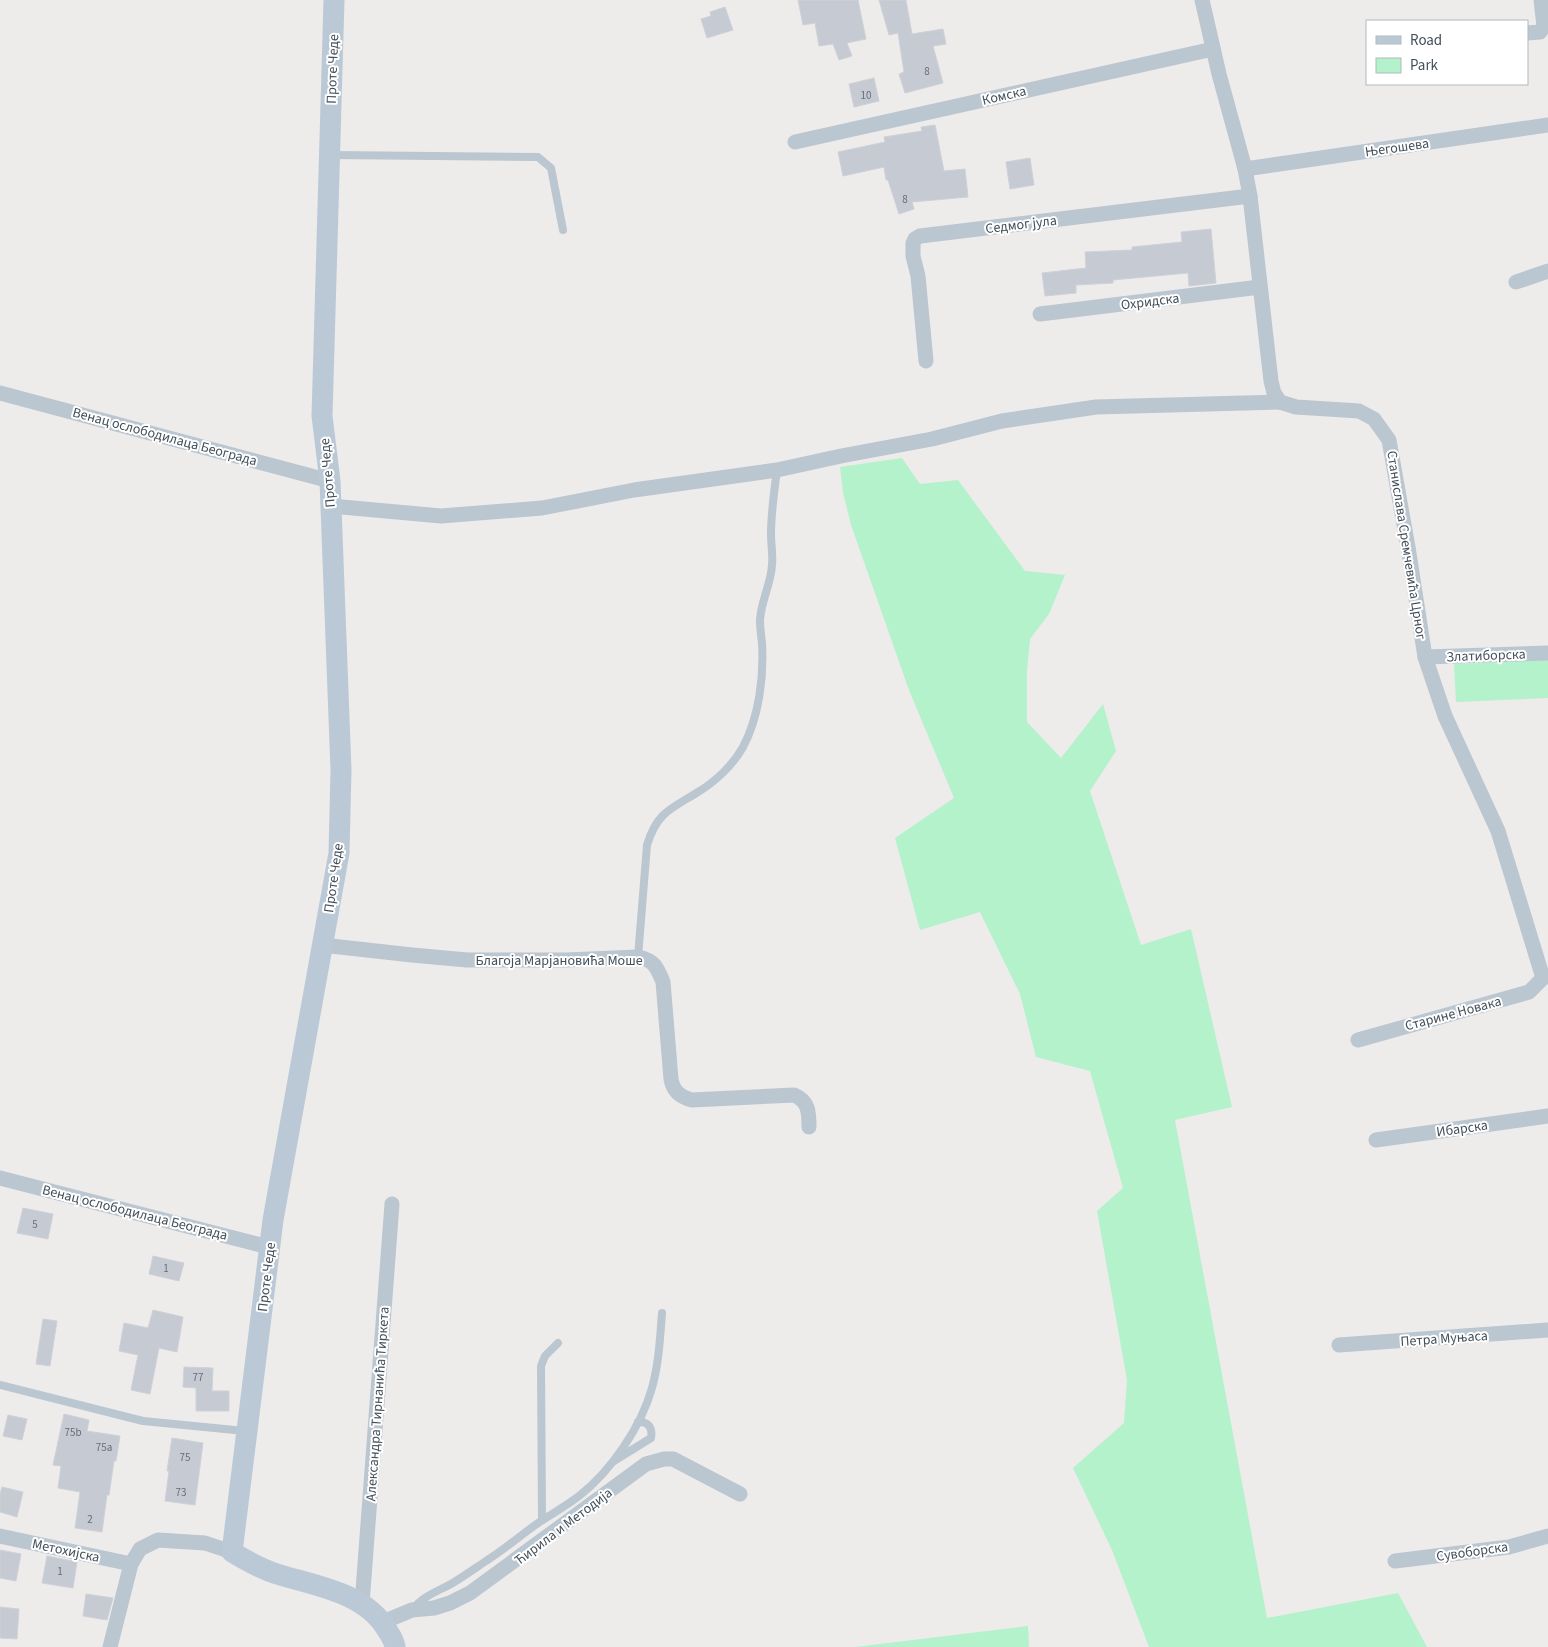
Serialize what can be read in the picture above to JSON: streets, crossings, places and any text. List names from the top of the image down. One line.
{"streets":{"street":["Проте Чеде","Комска","Његошева","Седмог јула","Охридска","Венац ослободилаца Београда","Станислава Сремчевића Црног","Златиборска","Благоја Марјановића Моше","Старине Новака","Ибарска","Петра Муњаса","Александра Тирнанића Тиркета","Ћирила и Методија","Метохијска","Сувоборска"]},"crossings":[["Проте Чеде","Венац ослободилаца Београда"],["Проте Чеде","Станислава Сремчевића Црног"],["Проте Чеде","Благоја Марјановића Моше"],["Станислава Сремчевића Црног","Златиборска"],["Станислава Сремчевића Црног","Старине Новака"]],"house_numbers":["8","10","8","5","1","77","75b","75a","75","73","2","1"],"legend":["Road","Park"]}
